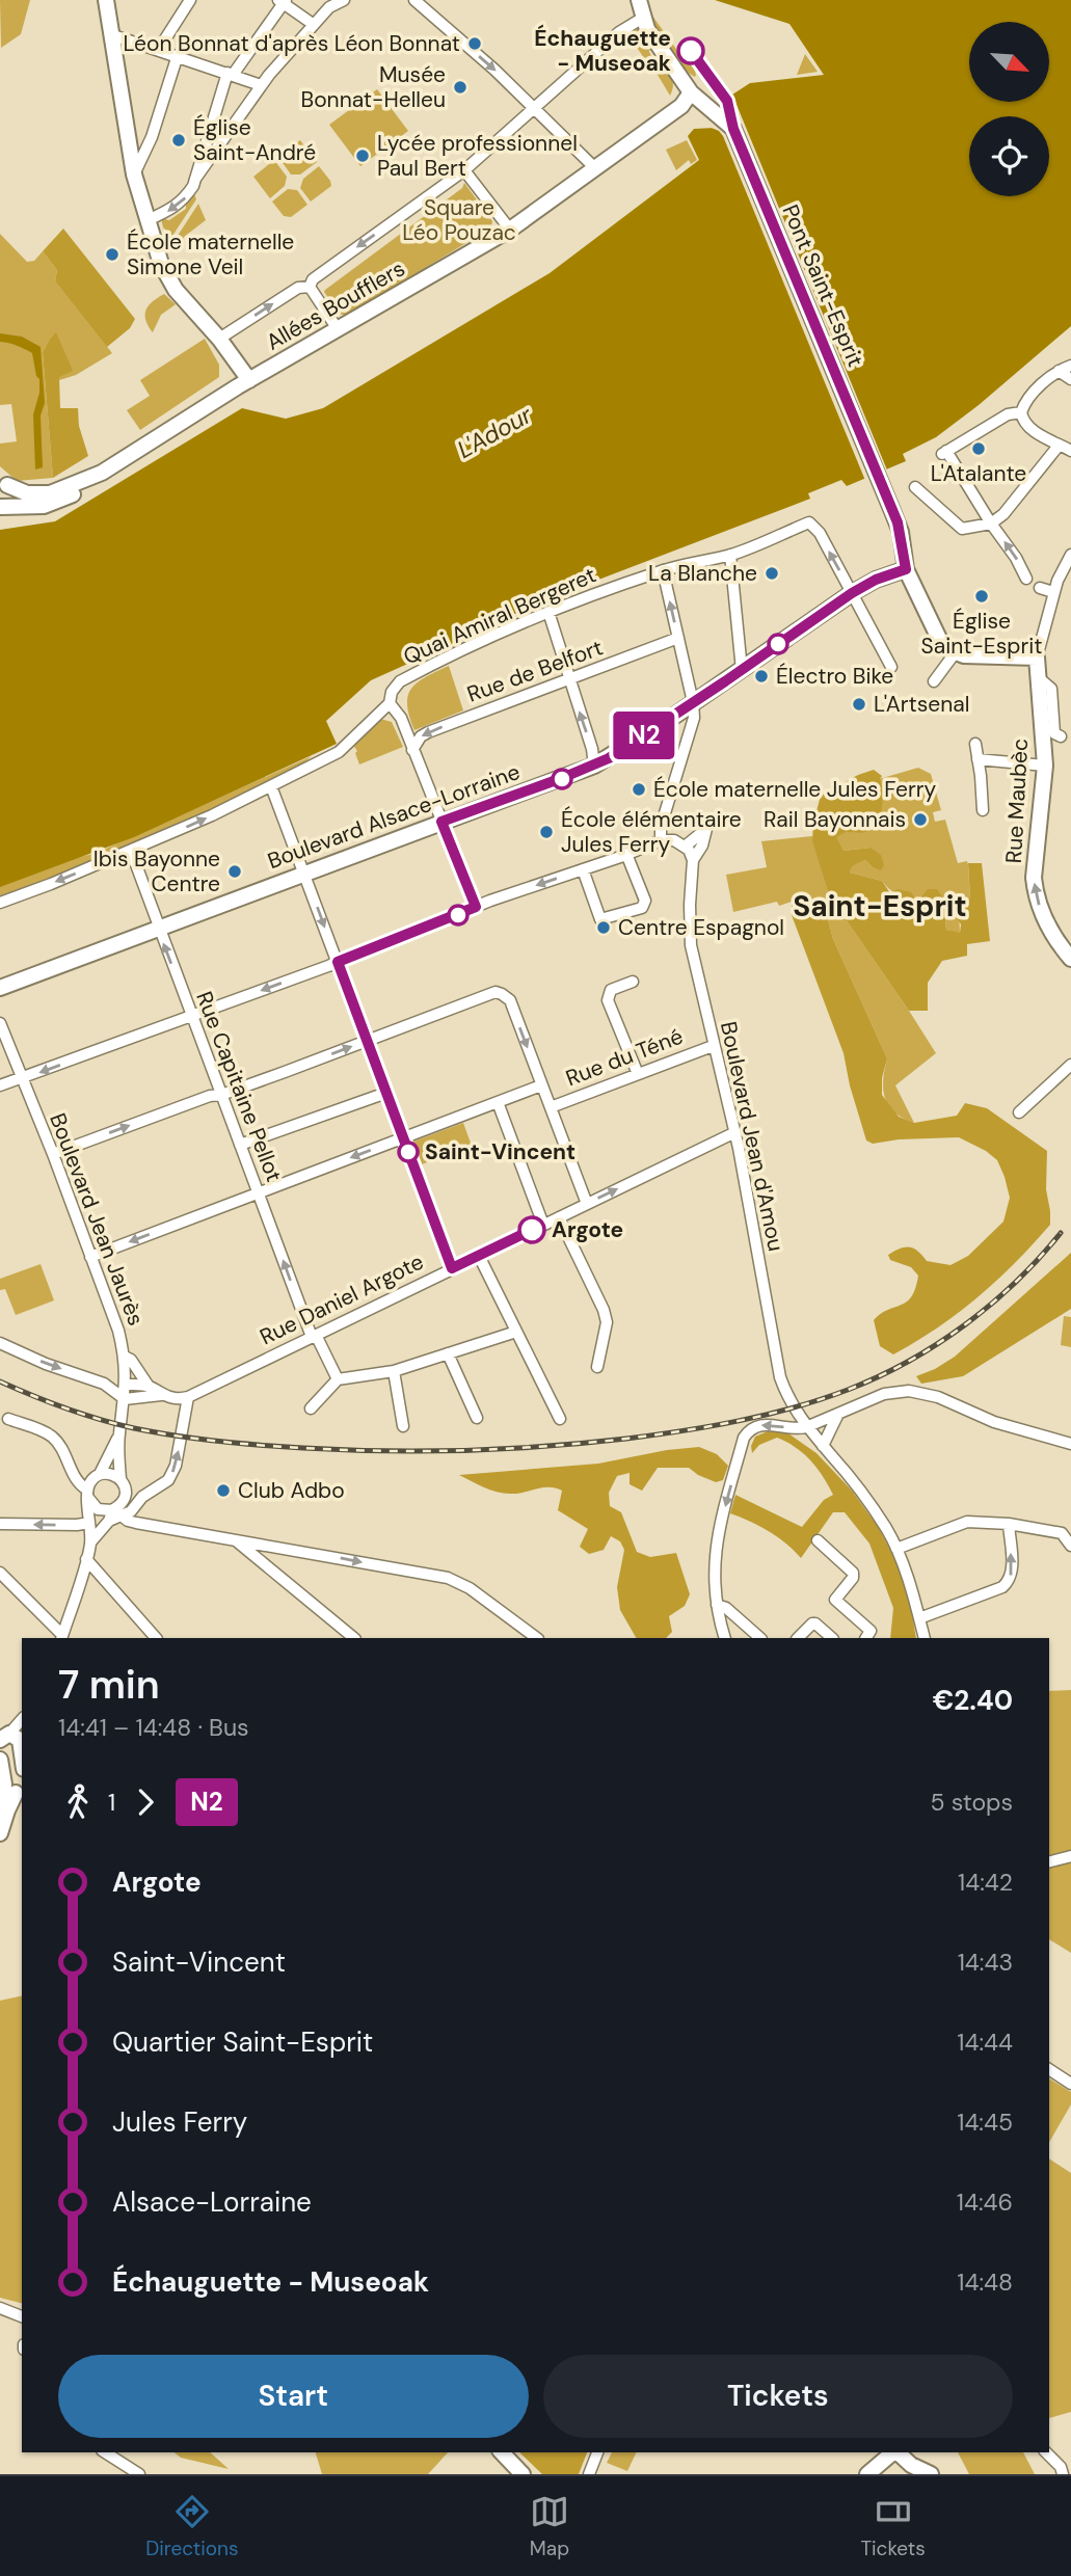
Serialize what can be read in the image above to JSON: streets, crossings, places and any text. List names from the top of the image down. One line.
{"streets":{"main road":["Pont Saint-Esprit","Allées Boufflers","Rue Maubèc","Boulevard Alsace-Lorraine"],"street":["Quai Amiral Bergeret","Rue de Belfort","Rue du Téné","Rue Capitaine Pellot","Boulevard Jean d'Amou","Boulevard Jean Jaurès","Rue Daniel Argote"]},"crossings":[["Pont Saint-Esprit","Allées Boufflers"],["Pont Saint-Esprit","Boulevard Alsace-Lorraine"],["Quai Amiral Bergeret","Boulevard Alsace-Lorraine"],["Quai Amiral Bergeret","Rue Capitaine Pellot"],["Boulevard Alsace-Lorraine","Rue Capitaine Pellot"],["Rue du Téné","Boulevard Jean d'Amou"],["Rue Capitaine Pellot","Rue Daniel Argote"],["Boulevard Jean d'Amou","Rue Daniel Argote"]],"one_way":["Rue de Belfort","Rue Maubèc","Rue Capitaine Pellot"],"districts":["Saint-Esprit"],"water":["L'Adour"],"parks":["Square Léo Pouzac"],"places":["Léon Bonnat d'après Léon Bonnat","Échauguette - Museoak","Musée Bonnat-Helleu","Église Saint-André","Lycée professionnel Paul Bert","École maternelle Simone Veil","L'Atalante","La Blanche","Église Saint-Esprit","Électro Bike","L'Artsenal","École maternelle Jules Ferry","Rail Bayonnais","École élémentaire Jules Ferry","Ibis Bayonne Centre","Centre Espagnol","Saint-Vincent","Argote","Club Adbo"],"lines":["bus line N2"],"north":"bottom right","page":{"on_map":"N2","heading":["7 min","14:41 – 14:48 · Bus","€2.40"],"legs":["1","N2","5 stops"],"list":[{"name":"Argote","value":"14:42"},{"name":"Saint-Vincent","value":"14:43"},{"name":"Quartier Saint-Esprit","value":"14:44"},{"name":"Jules Ferry","value":"14:45"},{"name":"Alsace-Lorraine","value":"14:46"},{"name":"Échauguette - Museoak","value":"14:48"}],"buttons":["Start","Tickets"],"tabs":["Directions","Map","Tickets"]}}
